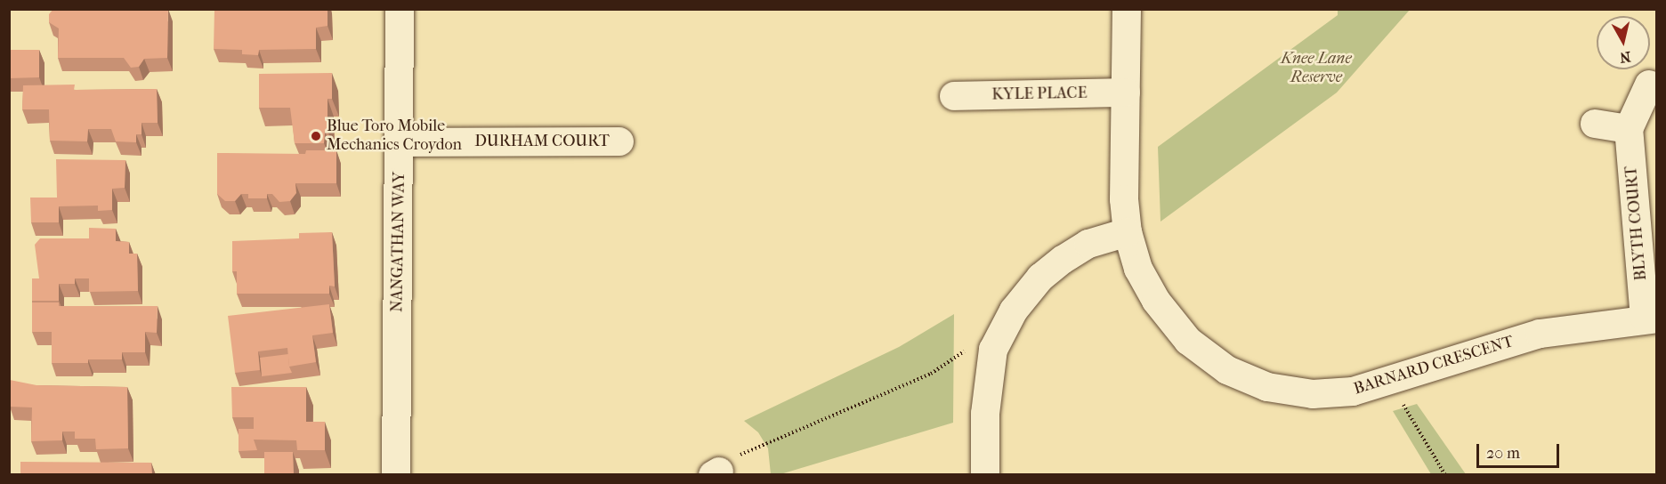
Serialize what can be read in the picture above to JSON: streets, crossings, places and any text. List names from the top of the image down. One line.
{"streets":{"street":["KYLE PLACE","DURHAM COURT","BLYTH COURT","NANGATHAN WAY","BARNARD CRESCENT"]},"crossings":[["KYLE PLACE","BARNARD CRESCENT"],["DURHAM COURT","NANGATHAN WAY"],["BLYTH COURT","BARNARD CRESCENT"]],"parks":["Knee Lane Reserve"],"places":["Blue Toro Mobile Mechanics Croydon"],"scale_bar":"20 m","north":"bottom"}
